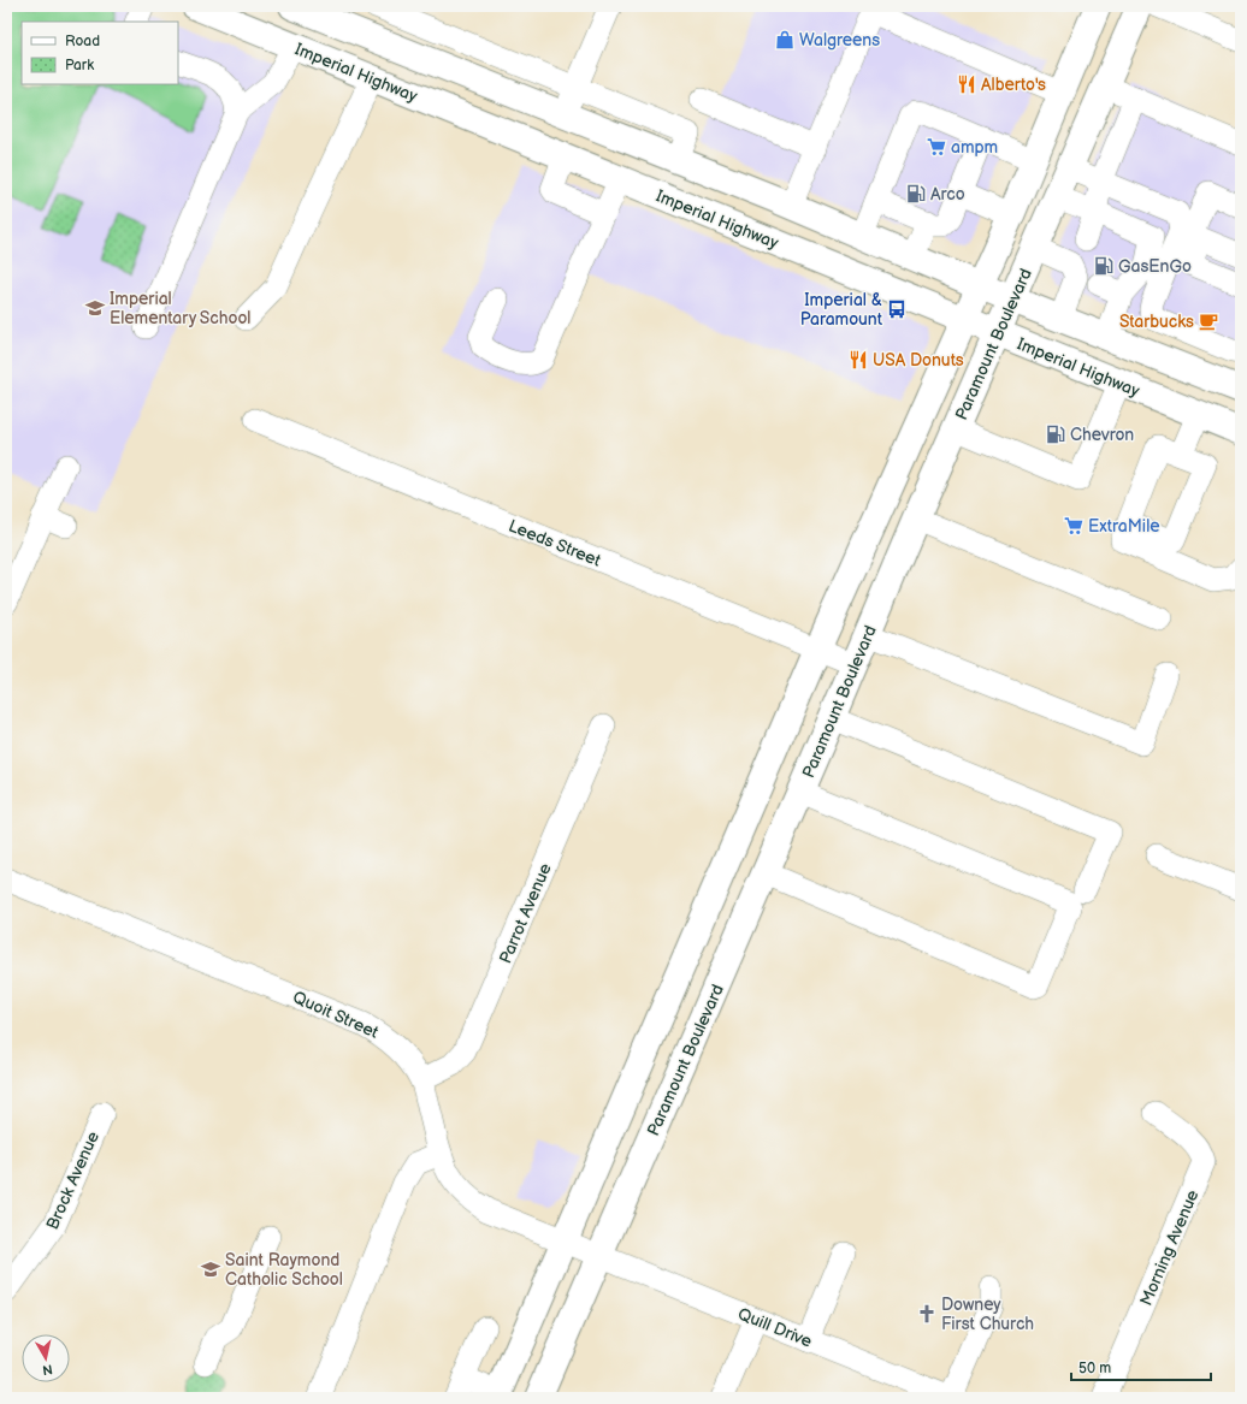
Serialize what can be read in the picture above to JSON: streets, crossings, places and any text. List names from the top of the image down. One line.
{"streets":{"main road":["Imperial Highway","Paramount Boulevard"],"street":["Leeds Street","Parrot Avenue","Quoit Street","Brock Avenue","Morning Avenue","Quill Drive"]},"crossings":[["Imperial Highway","Paramount Boulevard"],["Paramount Boulevard","Leeds Street"],["Paramount Boulevard","Quoit Street"],["Paramount Boulevard","Quill Drive"],["Parrot Avenue","Quoit Street"],["Quoit Street","Quill Drive"]],"places":{"shop":["Walgreens"],"restaurant":["Alberto's","USA Donuts"],"supermarket":["ampm","ExtraMile"],"fuel station":["Arco","GasEnGo","Chevron"],"school or university":["Imperial Elementary School","Saint Raymond Catholic School"],"bus stop":["Imperial & Paramount"],"cafe":["Starbucks"],"church":["Downey First Church"]},"legend":["Road","Park"],"scale_bar":"50 m","north":"bottom"}
